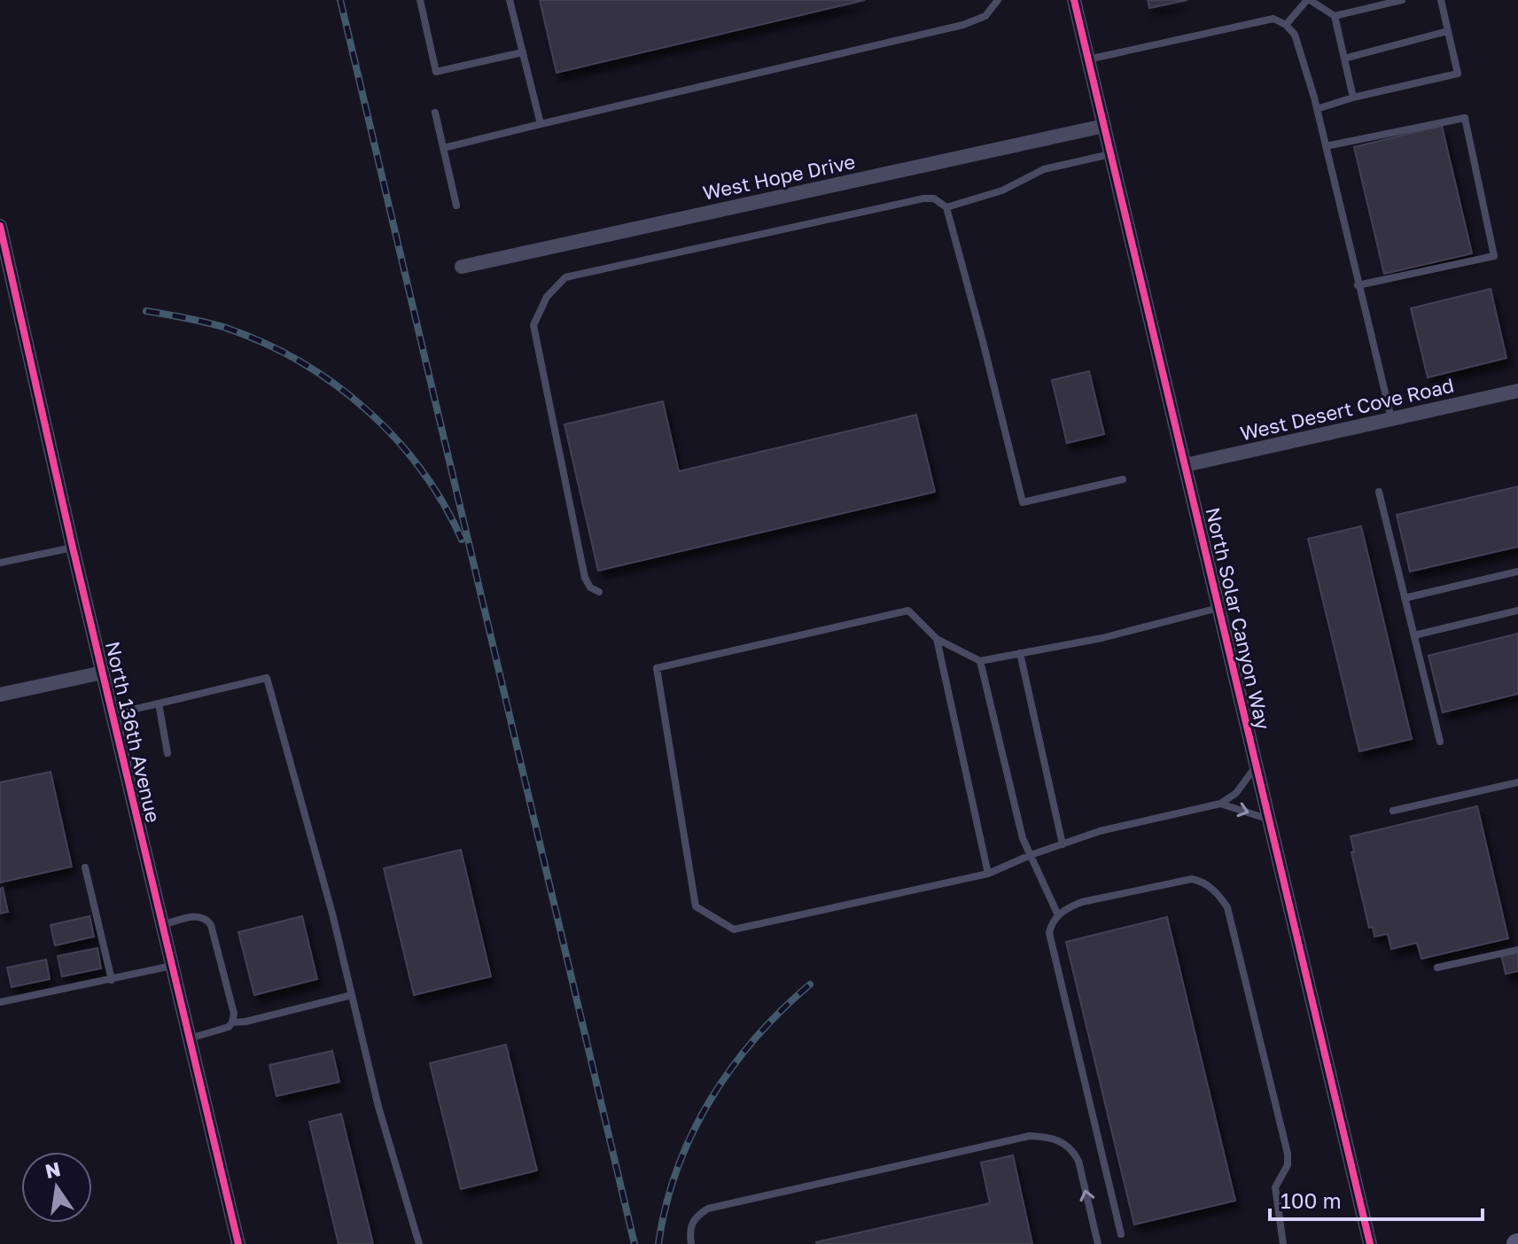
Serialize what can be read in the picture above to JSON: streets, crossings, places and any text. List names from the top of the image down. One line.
{"streets":{"street":["West Hope Drive","West Desert Cove Road","North Solar Canyon Way","North 136th Avenue"]},"crossings":[["West Hope Drive","North Solar Canyon Way"],["West Desert Cove Road","North Solar Canyon Way"]],"scale_bar":"100 m","north":"top"}
